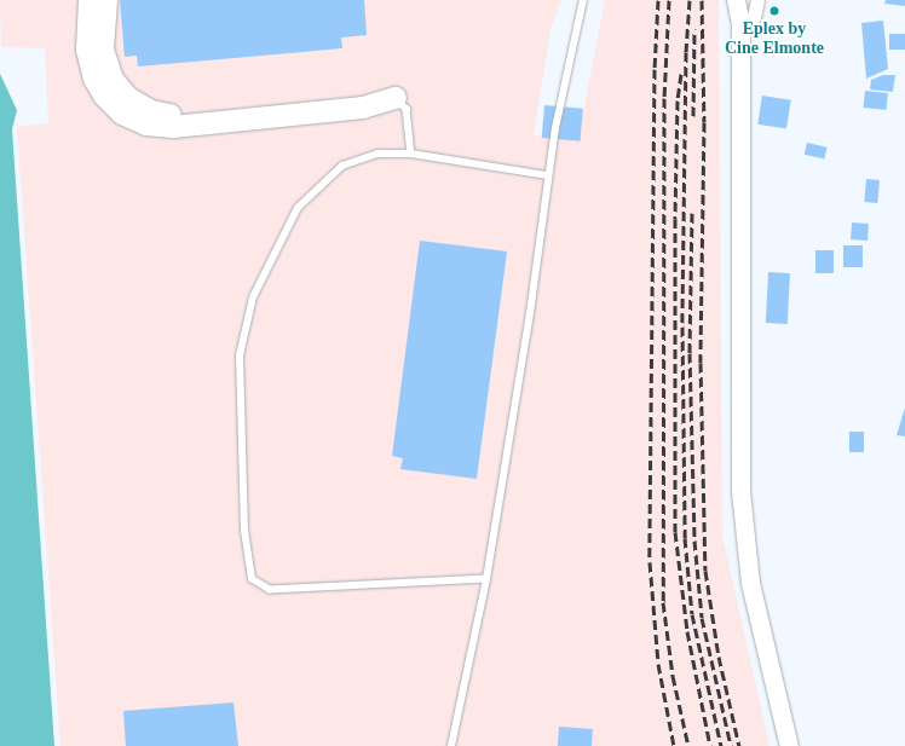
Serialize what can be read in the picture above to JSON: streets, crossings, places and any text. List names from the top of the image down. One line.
{"places":["Eplex by Cine Elmonte"]}
